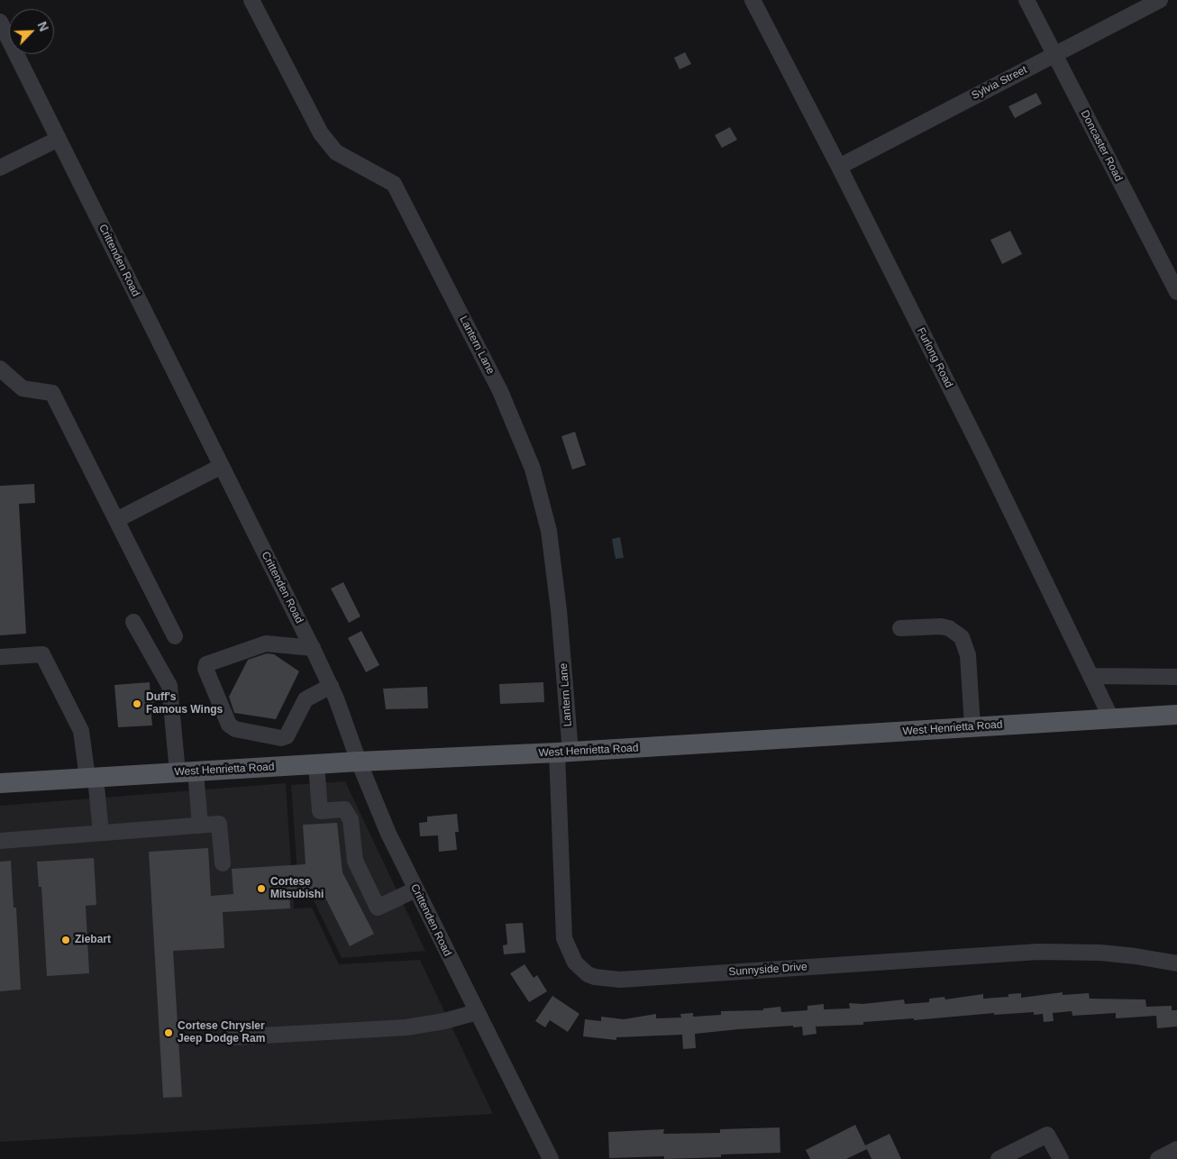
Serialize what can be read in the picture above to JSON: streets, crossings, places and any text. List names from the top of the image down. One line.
{"streets":{"main road":["West Henrietta Road"],"street":["Sylvia Street","Doncaster Road","Crittenden Road","Lantern Lane","Furlong Road","Sunnyside Drive"]},"crossings":[["Sylvia Street","Doncaster Road"],["Sylvia Street","Furlong Road"],["Crittenden Road","West Henrietta Road"],["Lantern Lane","West Henrietta Road"],["Lantern Lane","Sunnyside Drive"],["Furlong Road","West Henrietta Road"],["West Henrietta Road","Sunnyside Drive"]],"places":["Duff's Famous Wings","Cortese Mitsubishi","Ziebart","Cortese Chrysler Jeep Dodge Ram"],"north":"top right"}
